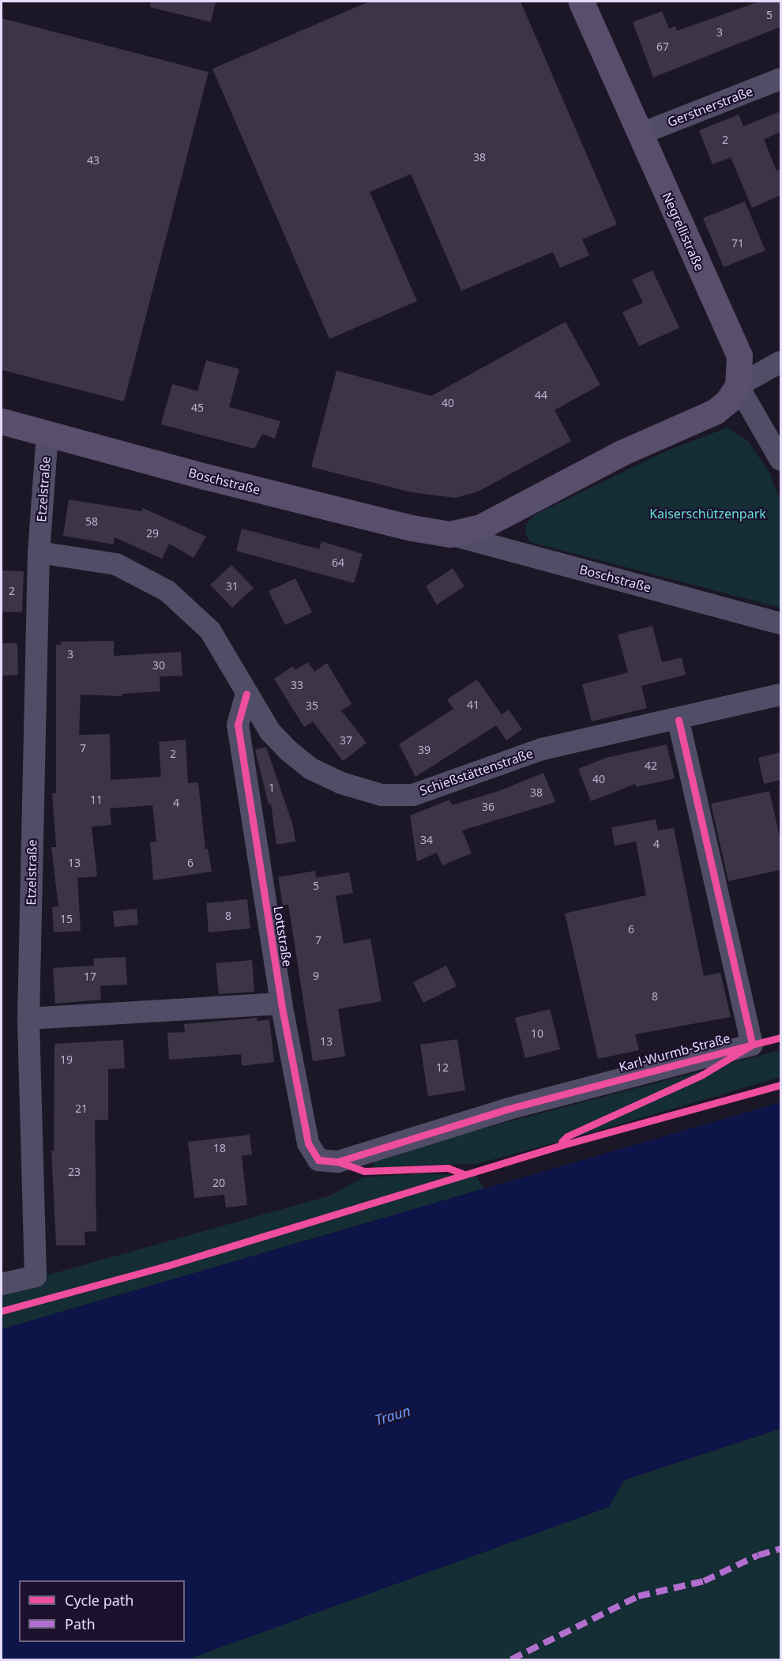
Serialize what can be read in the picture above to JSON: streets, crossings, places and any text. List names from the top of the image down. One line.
{"streets":{"main road":["Negrellistraße","Boschstraße"],"street":["Gerstnerstraße","Etzelstraße","Schießstättenstraße","Lottstraße","Karl-Wurmb-Straße"]},"crossings":[["Gerstnerstraße","Negrellistraße"],["Negrellistraße","Boschstraße"],["Boschstraße","Etzelstraße"],["Etzelstraße","Schießstättenstraße"],["Schießstättenstraße","Lottstraße"],["Schießstättenstraße","Karl-Wurmb-Straße"],["Lottstraße","Karl-Wurmb-Straße"]],"water":["Traun"],"parks":["Kaiserschützenpark"],"house_numbers":["5","3","67","2","38","43","71","44","40","45","58","29","64","31","2","3","30","33","41","35","37","7","39","2","42","40","1","38","11","4","36","34","4","13","6","5","8","15","6","7","9","17","8","10","13","19","12","21","18","23","20"],"legend":["Cycle path","Path"]}
